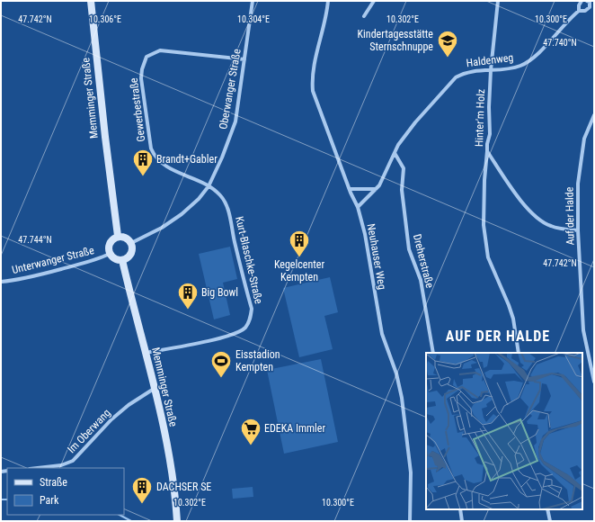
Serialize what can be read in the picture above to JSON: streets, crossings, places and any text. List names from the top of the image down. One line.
{"streets":{"main road":["Memminger Straße"],"street":["Haldenweg","Oberwanger Straße","Gewerbestraße","Hinter'm Holz","Auf der Halde","Neuhauser Weg","Unterwanger Straße","Kurt-Blaschke-Straße","Dreherstraße","Im Oberwang"]},"crossings":[["Haldenweg","Hinter'm Holz"],["Haldenweg","Neuhauser Weg"],["Haldenweg","Dreherstraße"],["Oberwanger Straße","Memminger Straße"],["Oberwanger Straße","Gewerbestraße"],["Oberwanger Straße","Unterwanger Straße"],["Oberwanger Straße","Kurt-Blaschke-Straße"],["Memminger Straße","Unterwanger Straße"],["Memminger Straße","Kurt-Blaschke-Straße"],["Memminger Straße","Im Oberwang"],["Gewerbestraße","Kurt-Blaschke-Straße"],["Hinter'm Holz","Auf der Halde"]],"districts":["AUF DER HALDE"],"places":{"school or university":["Kindertagesstätte Sternschnuppe"],"building":["Brandt+Gabler","Kegelcenter Kempten","Big Bowl","DACHSER SE"],"sports":["Eisstadion Kempten"],"supermarket":["EDEKA Immler"]},"legend":["Straße","Park"],"coordinates":["10.306°E","10.304°E","10.302°E","10.300°E","47.742°N","47.740°N","47.744°N"]}
